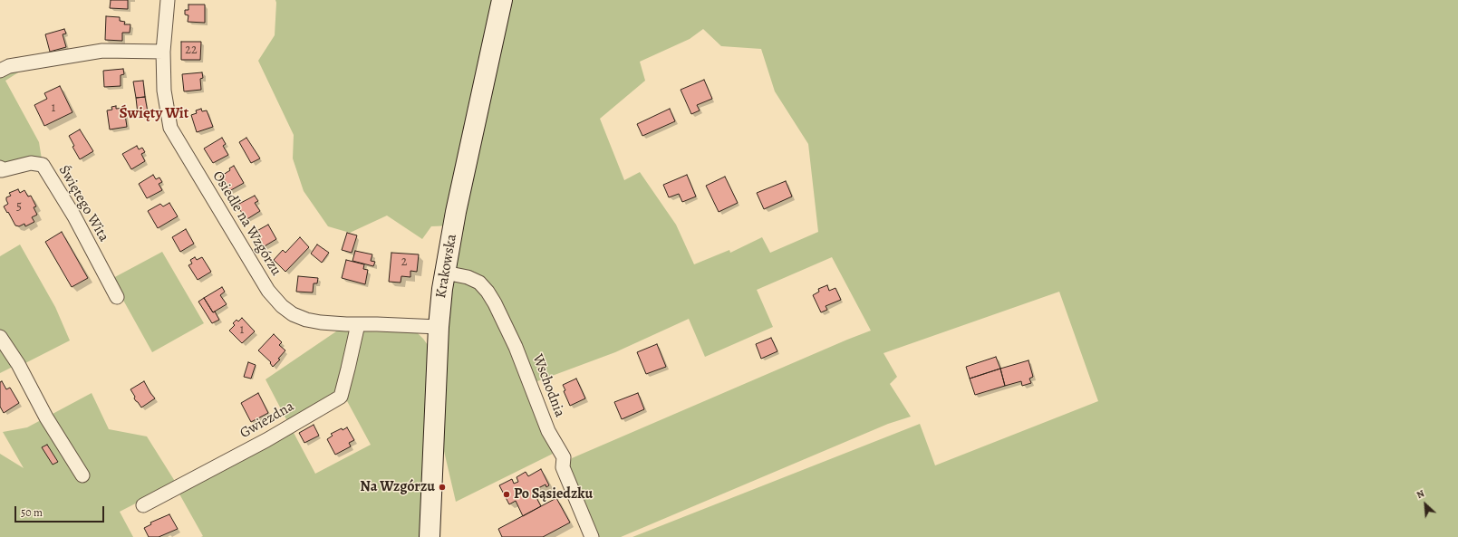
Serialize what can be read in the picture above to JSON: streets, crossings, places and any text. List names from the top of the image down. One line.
{"streets":{"main road":["Krakowska"],"street":["Świętego Wita","Osiedle na Wzgórzu","Wschodnia","Gwiezdna"]},"crossings":[["Osiedle na Wzgórzu","Krakowska"],["Osiedle na Wzgórzu","Gwiezdna"],["Krakowska","Wschodnia"]],"districts":["Święty Wit"],"places":["Na Wzgórzu","Po Sąsiedzku"],"house_numbers":["22","1","5","2","1"],"scale_bar":"50 m","north":"top left"}
